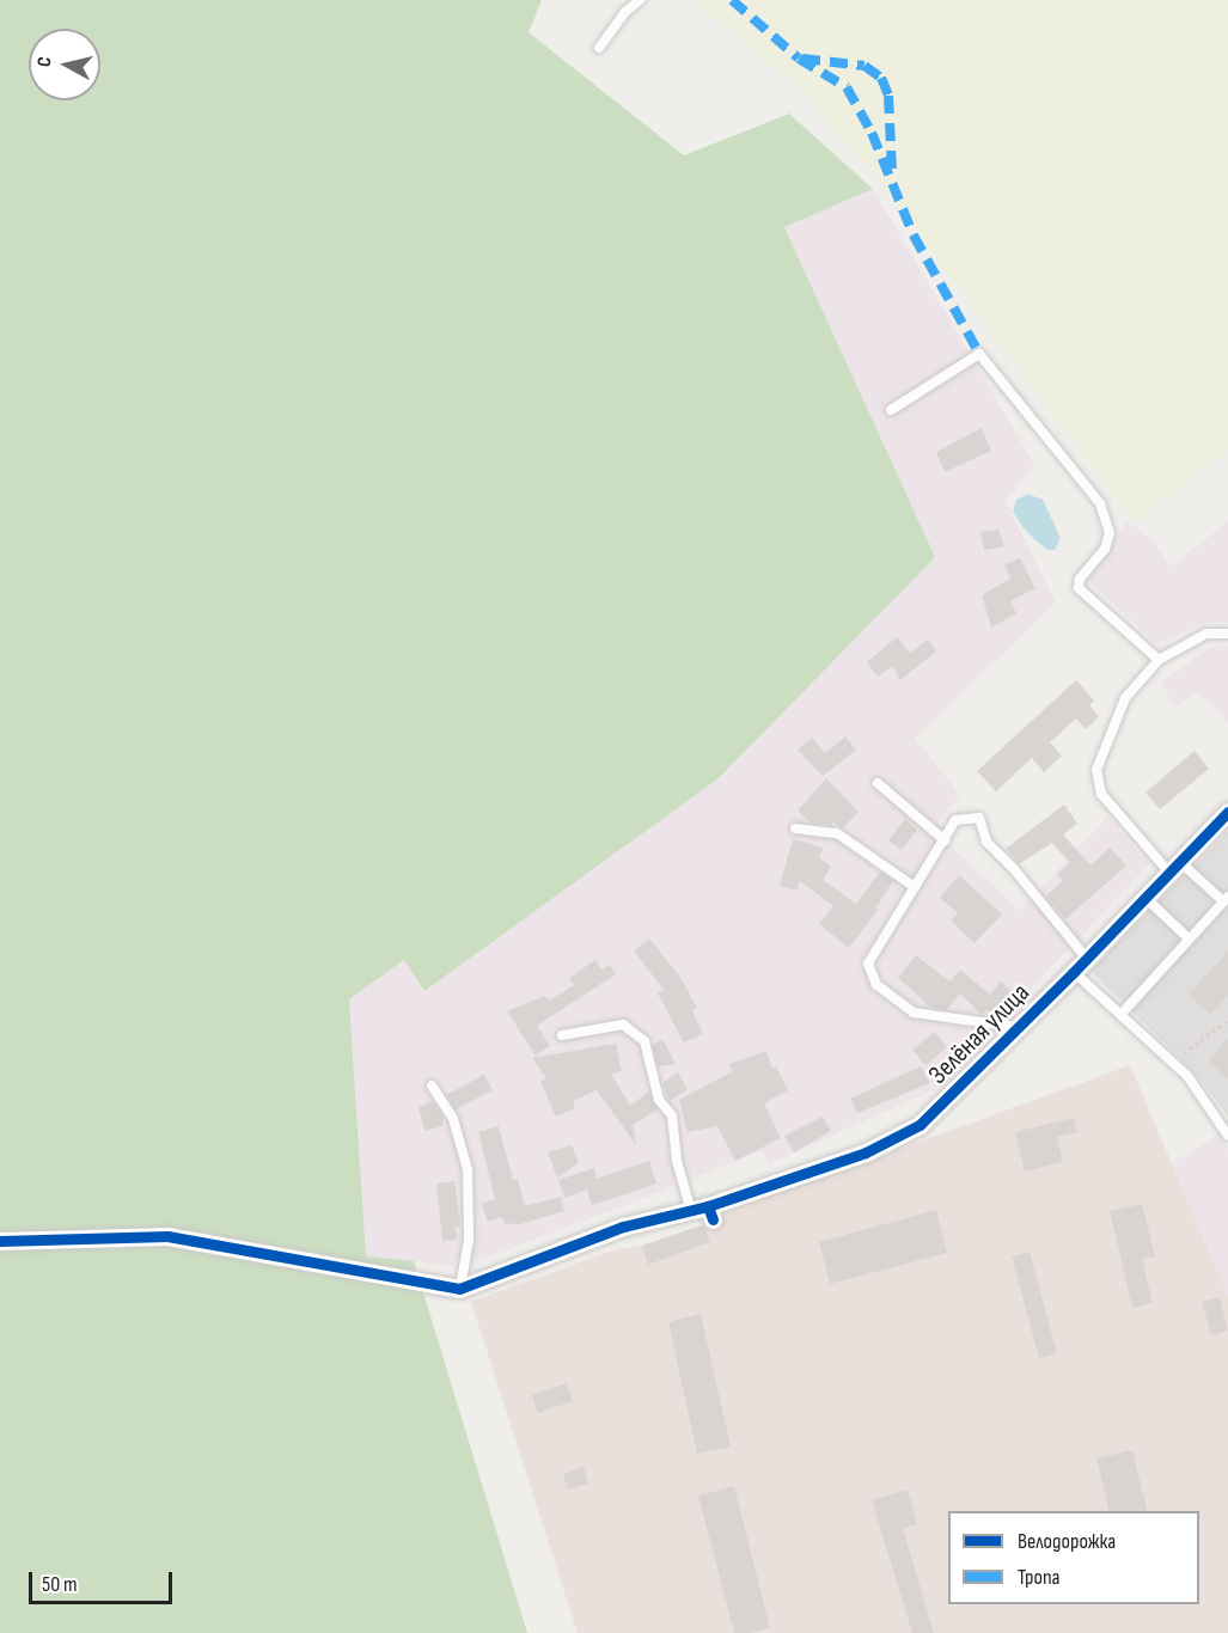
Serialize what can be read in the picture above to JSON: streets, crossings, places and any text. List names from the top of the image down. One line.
{"streets":{"street":["Зелёная улица"]},"legend":["Велодорожка","Тропа"],"scale_bar":"50 m","north":"left"}
